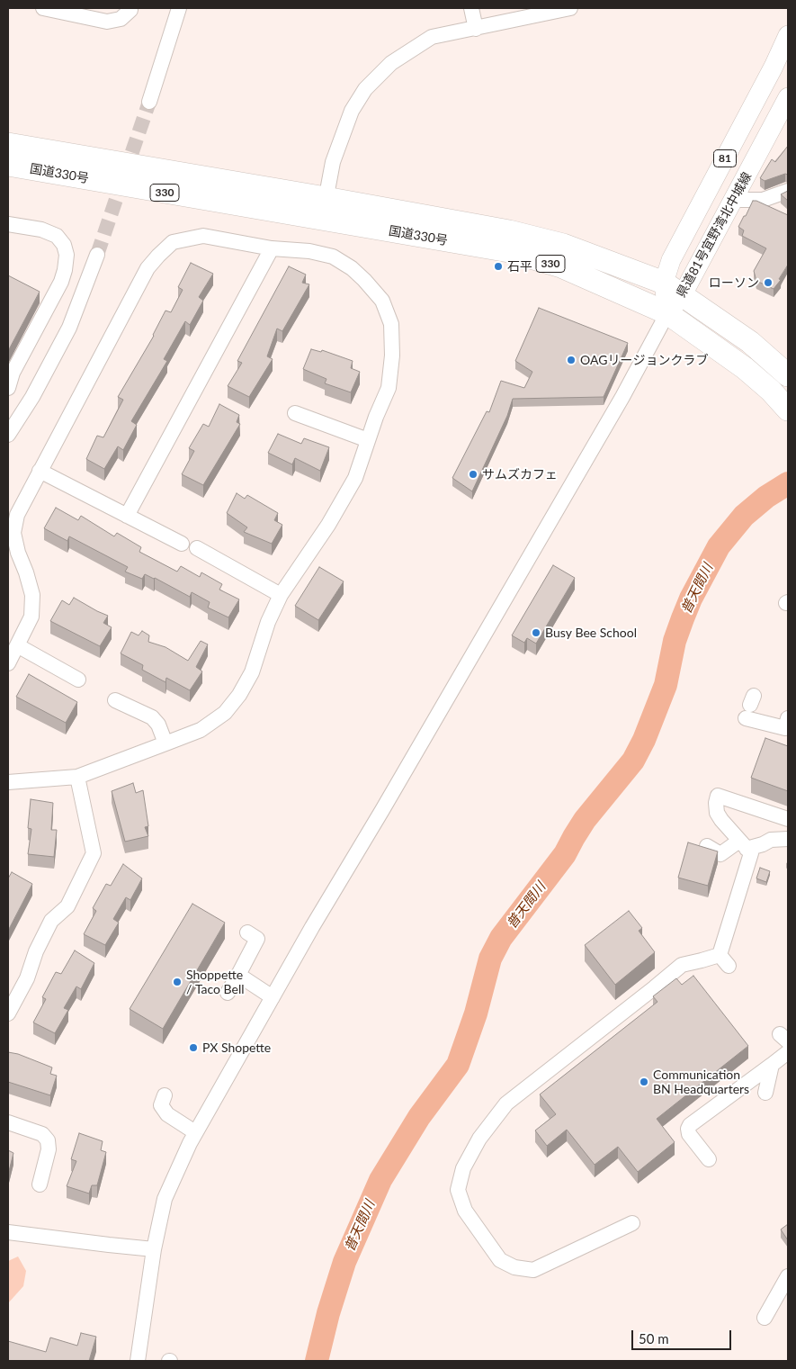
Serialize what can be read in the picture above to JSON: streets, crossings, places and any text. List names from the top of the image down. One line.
{"streets":{"highway":["国道330号","330"],"main road":["81","県道81号宜野湾北中城線"]},"crossings":[["国道330号","県道81号宜野湾北中城線"]],"water":["普天間川"],"places":["石平","ローソン","OAGリージョンクラブ","サムズカフェ","Busy Bee School","Shoppette / Taco Bell","PX Shopette","Communication BN Headquarters"],"scale_bar":"50 m"}
